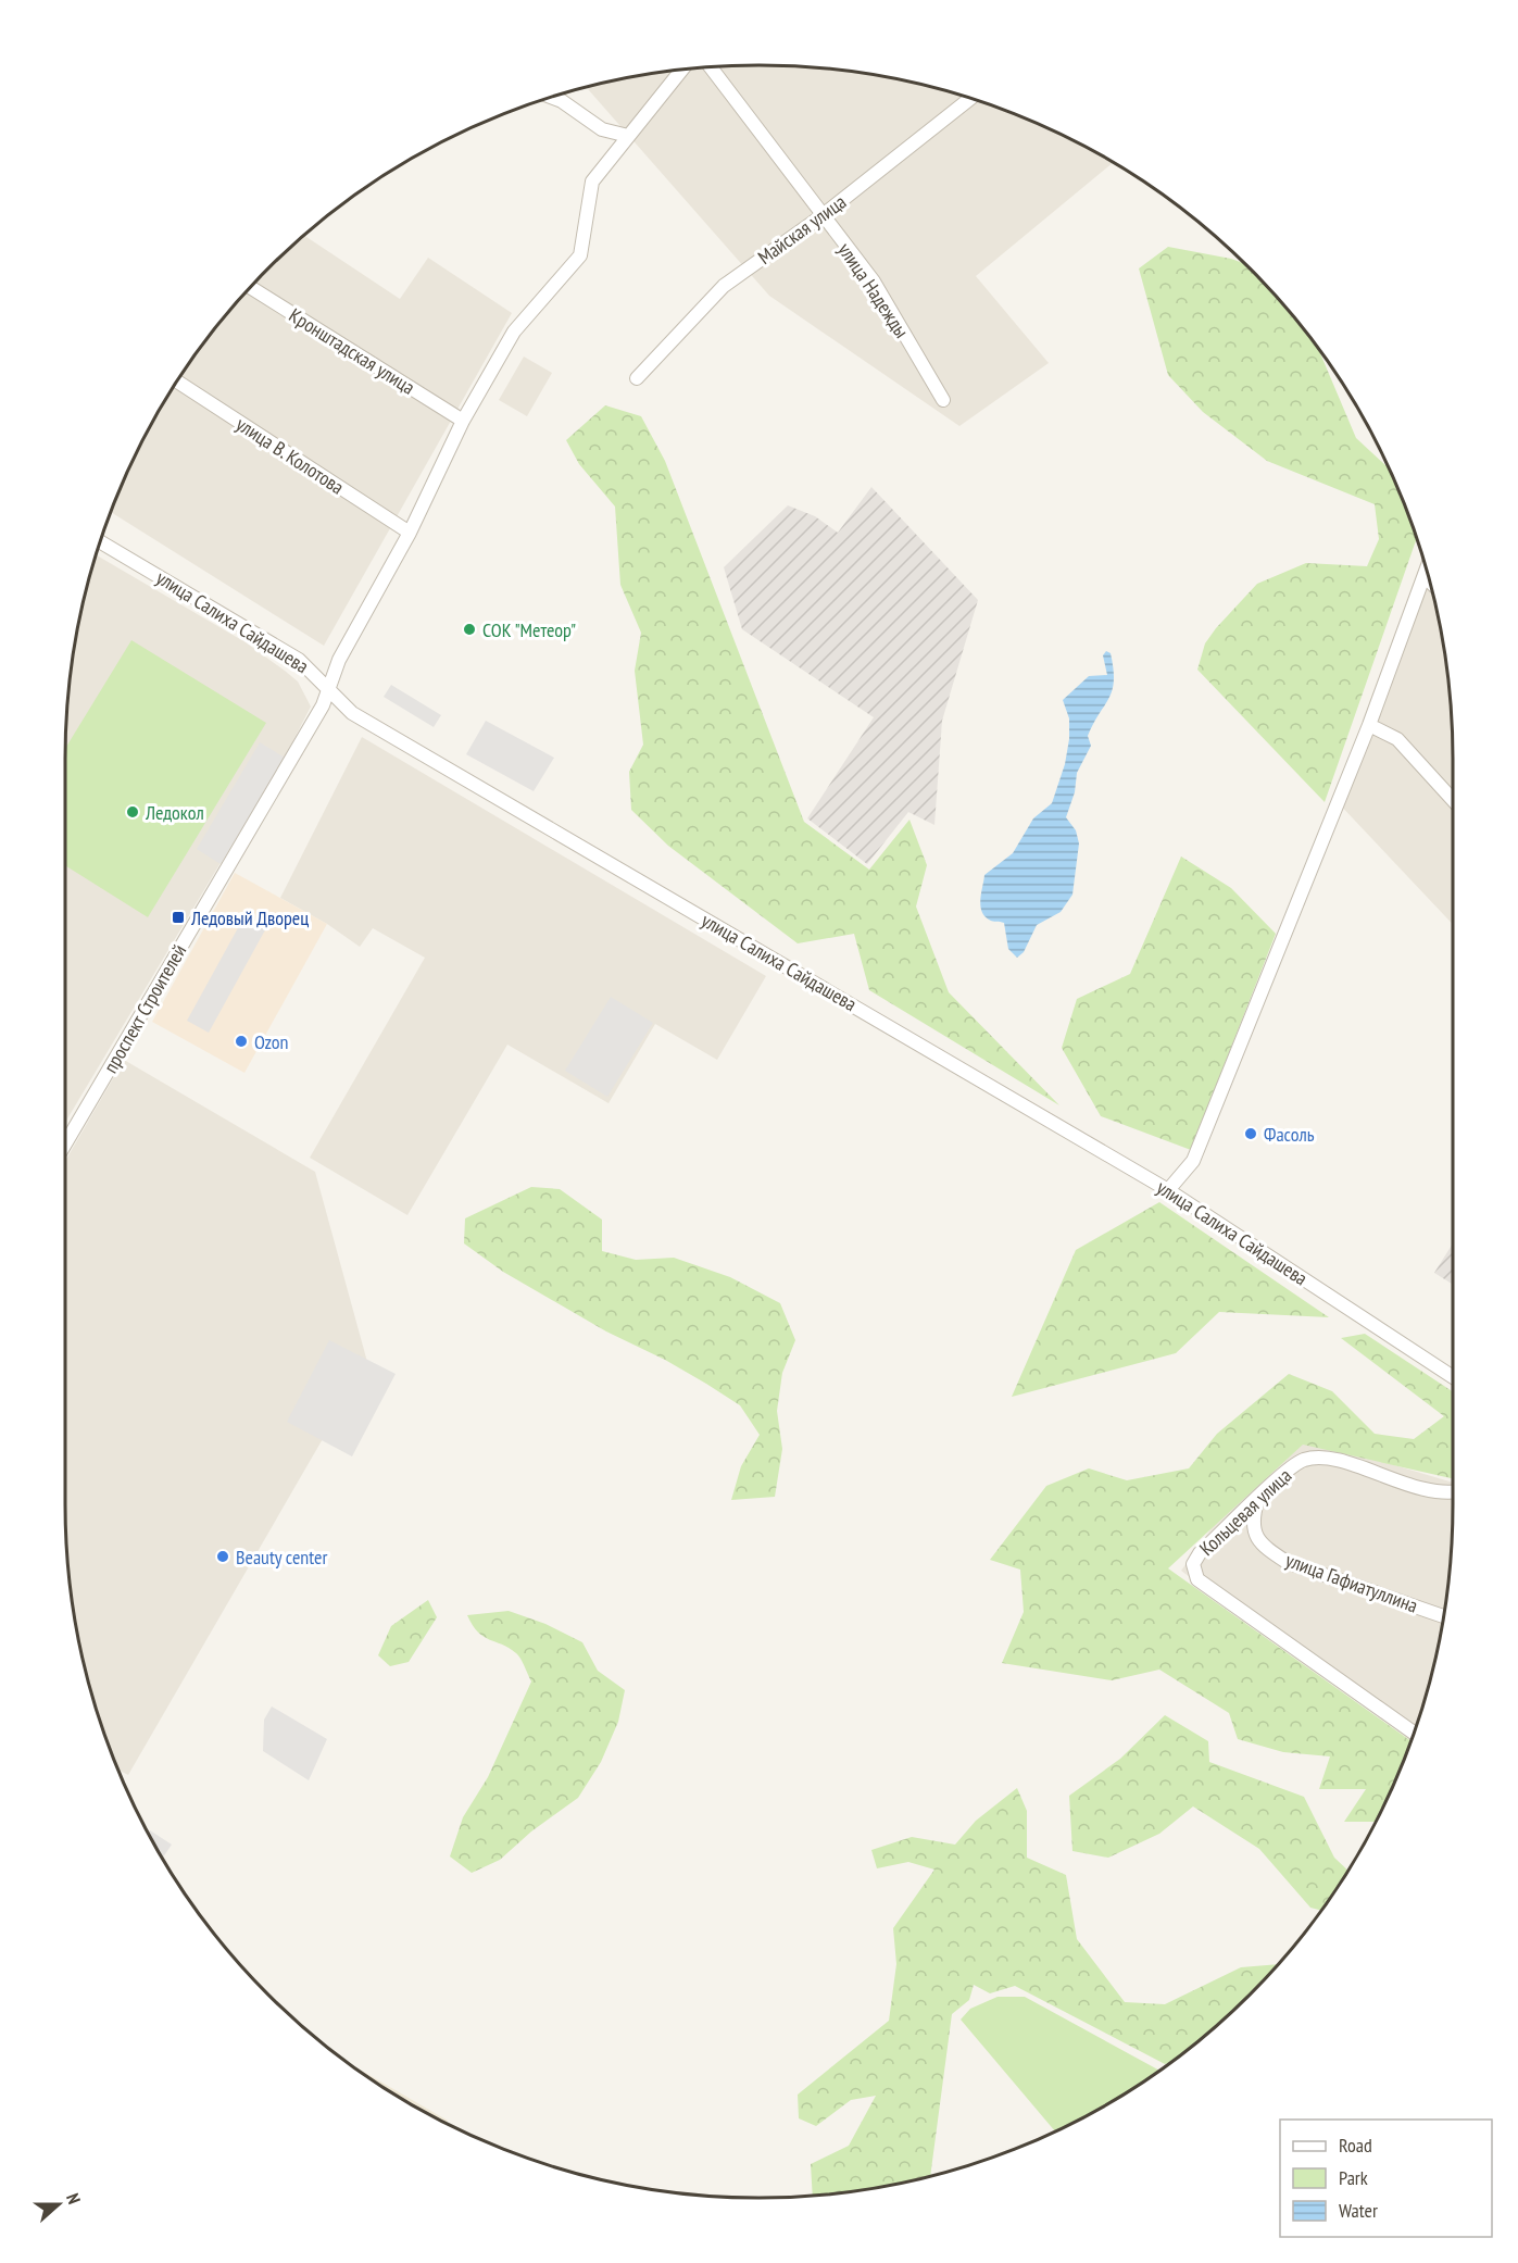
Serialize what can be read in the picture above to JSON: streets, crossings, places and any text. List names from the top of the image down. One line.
{"streets":{"street":["Майская улица","улица Надежды","Кронштадская улица","улица В. Колотова","улица Салиха Сайдашева","проспект Строителей","Кольцевая улица","улица Гафиатуллина"]},"crossings":[["Майская улица","улица Надежды"],["Кронштадская улица","проспект Строителей"],["улица В. Колотова","проспект Строителей"],["улица Салиха Сайдашева","проспект Строителей"],["Кольцевая улица","улица Гафиатуллина"]],"places":{"other":["СОК \"Метеор\"","Ледокол","Ozon","Фасоль","Beauty center"],"transit":["Ледовый Дворец"]},"legend":["Road","Park","Water"],"north":"right"}
